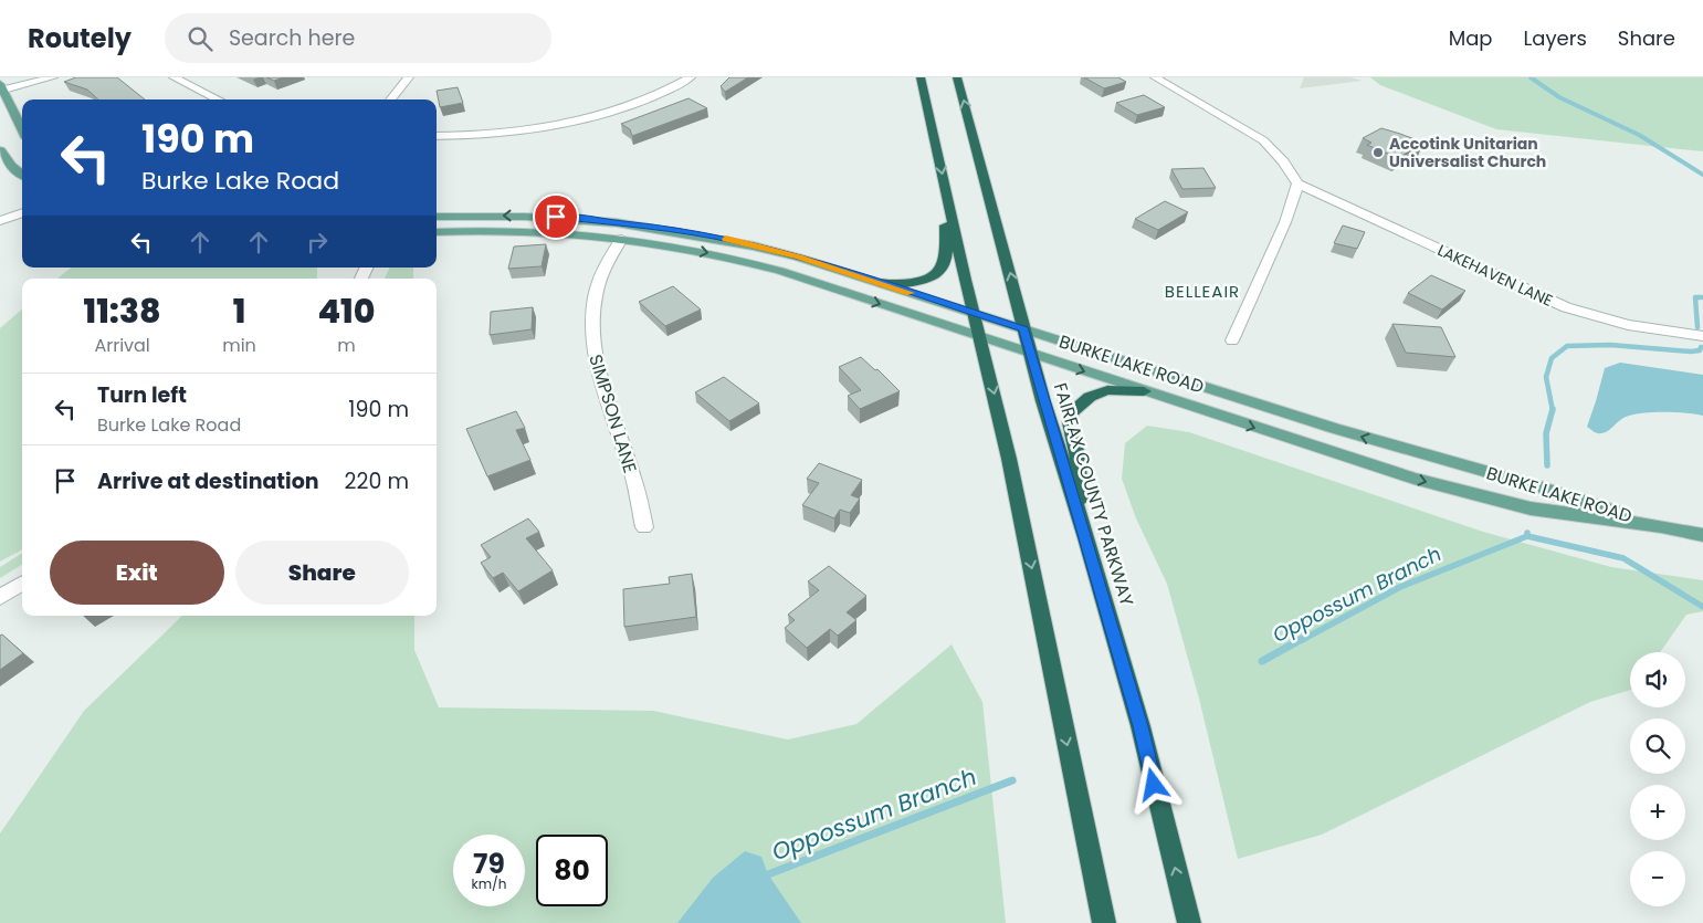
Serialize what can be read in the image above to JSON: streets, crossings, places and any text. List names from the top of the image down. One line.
{"streets":{"highway":["FAIRFAX COUNTY PARKWAY"],"main road":["BURKE LAKE ROAD"],"street":["LAKEHAVEN LANE","SIMPSON LANE"]},"crossings":[["BURKE LAKE ROAD","SIMPSON LANE"],["BURKE LAKE ROAD","FAIRFAX COUNTY PARKWAY"]],"districts":["BELLEAIR"],"water":["Oppossum Branch"],"places":["Accotink Unitarian Universalist Church"],"page":{"header":"Routely","search":"Search here","nav":["Map","Layers","Share"],"turn":["190 m","Burke Lake Road"],"eta":["11:38","Arrival","1","min","410","m"],"list":[{"name":"Turn left","note":"Burke Lake Road","value":"190 m"},{"name":"Arrive at destination","value":"220 m"}],"buttons":["Exit","Share"],"map_buttons":["+","−"],"speed":"79 km/h","limit":"80"}}
